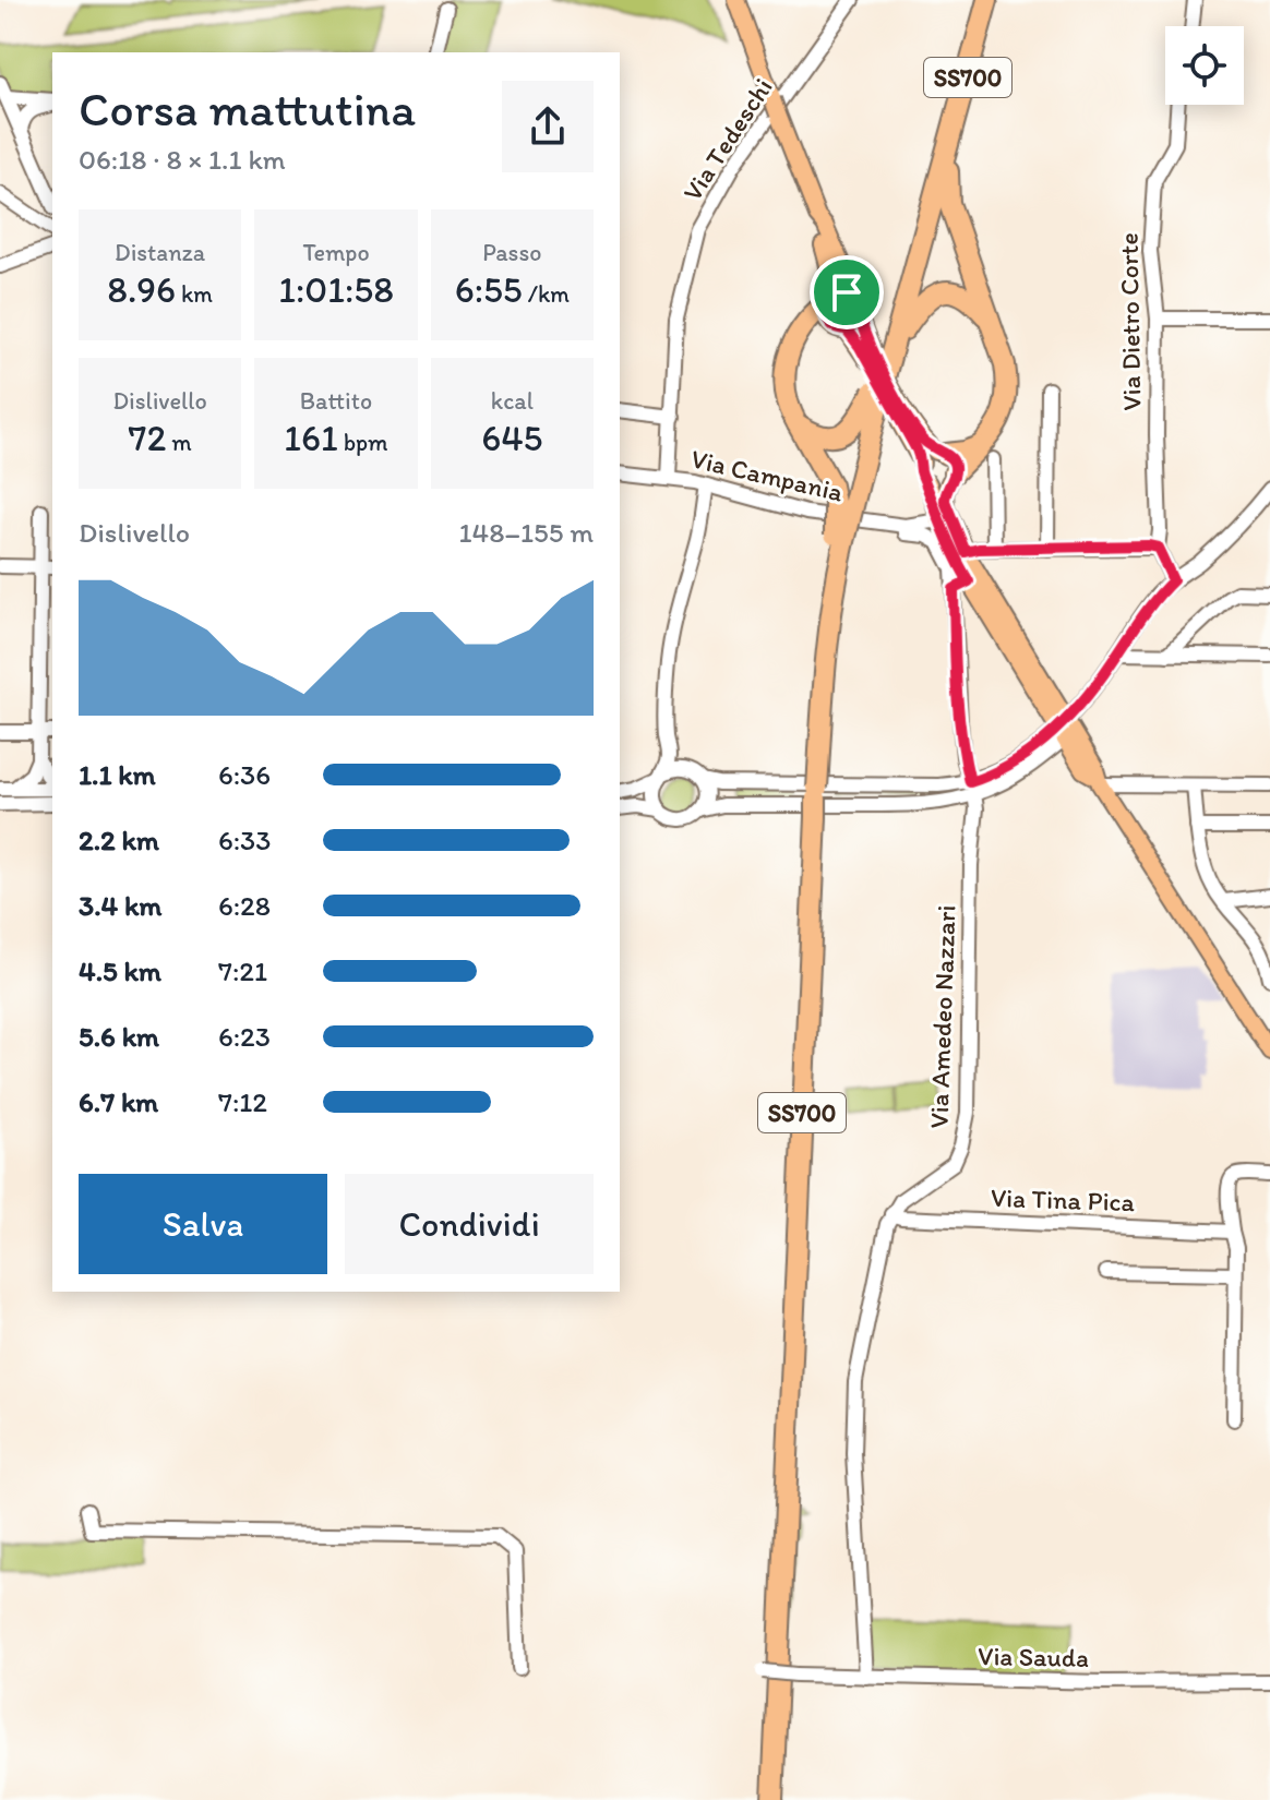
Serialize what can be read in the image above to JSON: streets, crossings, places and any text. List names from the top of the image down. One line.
{"streets":{"highway":["SS700"],"street":["Via Tedeschi","Via Dietro Corte","Via Campania","Via Amedeo Nazzari","Via Tina Pica","Via Sauda"]},"crossings":[["Via Tedeschi","Via Campania"],["Via Campania","Via Amedeo Nazzari"],["Via Amedeo Nazzari","Via Tina Pica"],["Via Amedeo Nazzari","Via Sauda"]],"page":{"heading":["Corsa mattutina","06:18 · 8 × 1.1 km"],"stats":[["Distanza","8.96 km"],["Tempo","1:01:58"],["Passo","6:55 /km"],["Dislivello","72 m"],["Battito","161 bpm"],["kcal","645"]],"chart":["Dislivello","148–155 m"],"list":[{"name":"1.1 km","note":"6:36"},{"name":"2.2 km","note":"6:33"},{"name":"3.4 km","note":"6:28"},{"name":"4.5 km","note":"7:21"},{"name":"5.6 km","note":"6:23"},{"name":"6.7 km","note":"7:12"}],"buttons":["Salva","Condividi"]}}
